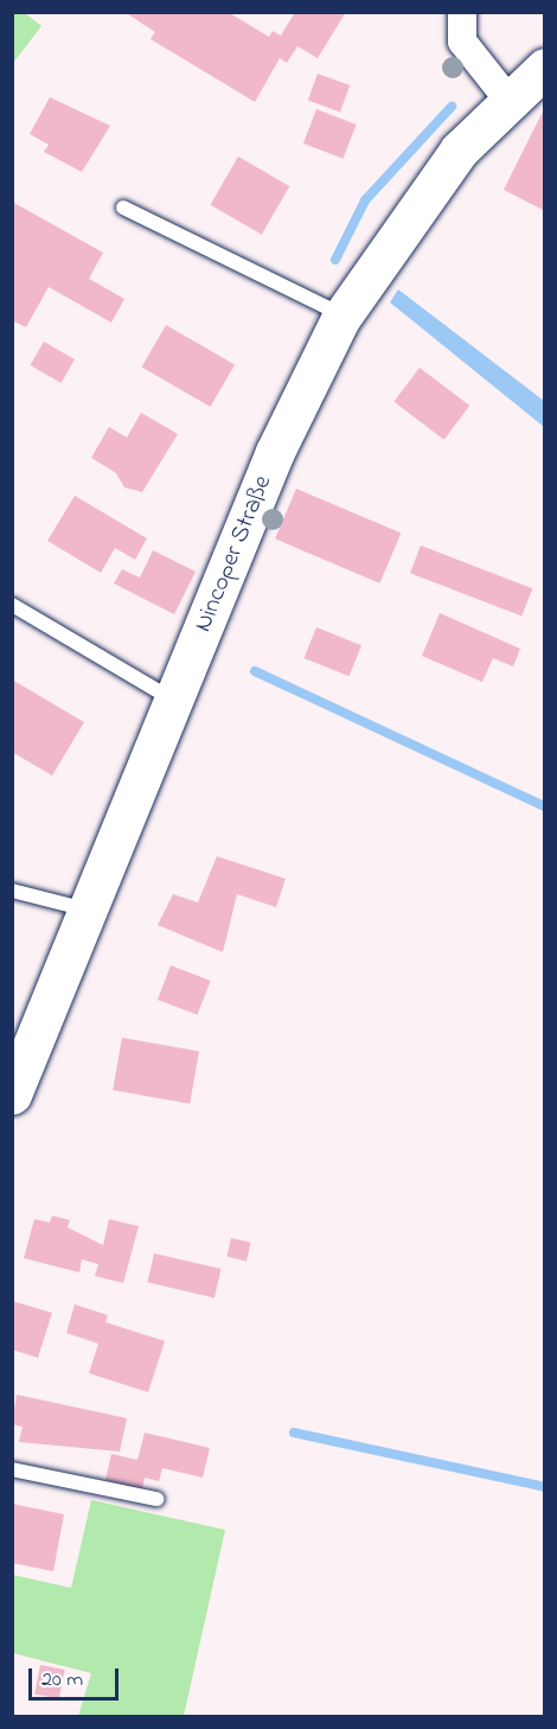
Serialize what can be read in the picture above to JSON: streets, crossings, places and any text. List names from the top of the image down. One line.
{"streets":{"main road":["Nincoper Straße"]},"scale_bar":"20 m"}
